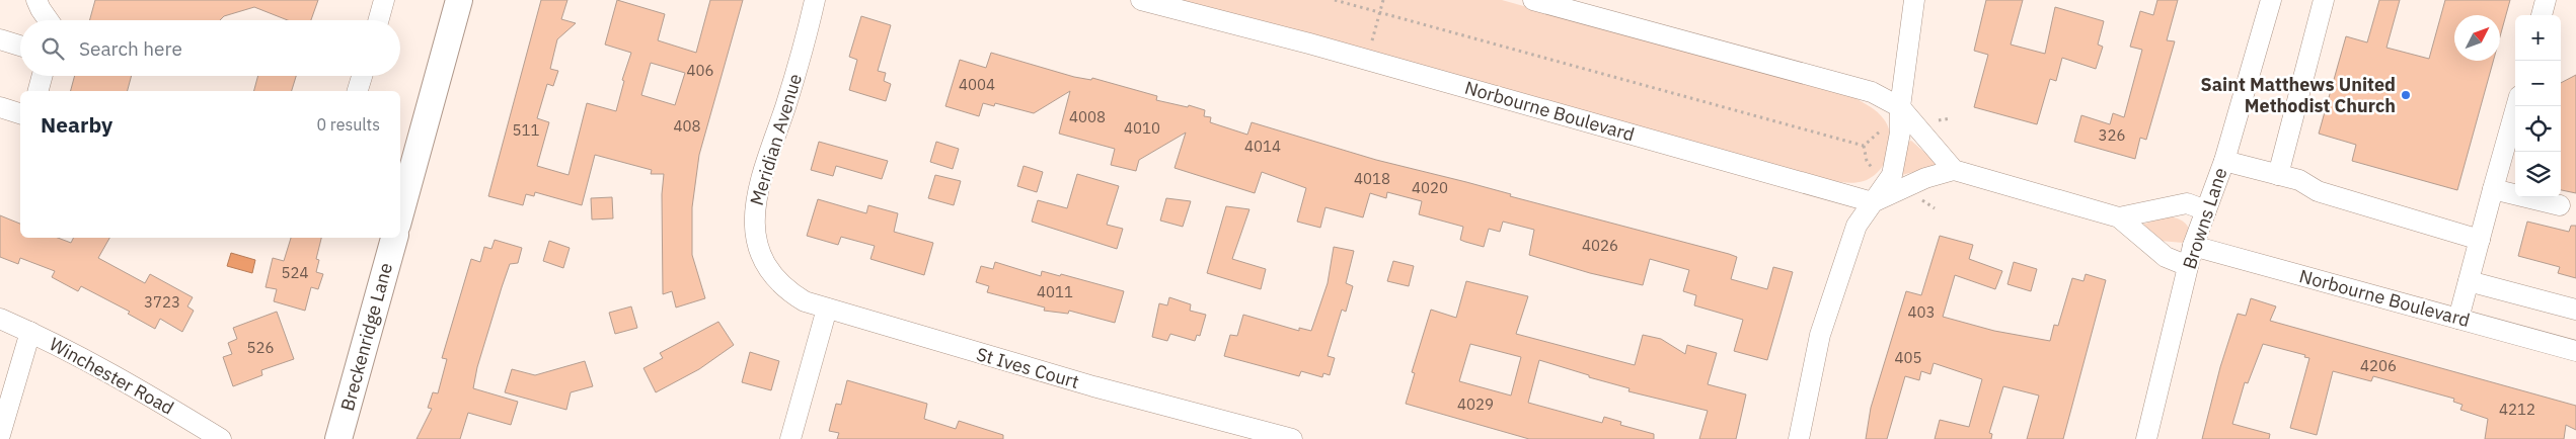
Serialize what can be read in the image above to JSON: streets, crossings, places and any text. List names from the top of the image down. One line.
{"streets":{"main road":["Breckenridge Lane"],"street":["Norbourne Boulevard","Meridian Avenue","Browns Lane","St Ives Court","Winchester Road"]},"crossings":[["Norbourne Boulevard","Browns Lane"],["Meridian Avenue","St Ives Court"]],"places":["Saint Matthews United Methodist Church"],"house_numbers":["406","4004","4008","408","4010","511","326","4014","4018","4020","4026","524","4011","3723","403","526","405","4206","4029","4212"],"north":"top right","page":{"map_buttons":["+","−"],"search":"Search here","heading":["Nearby","0 results"]}}
